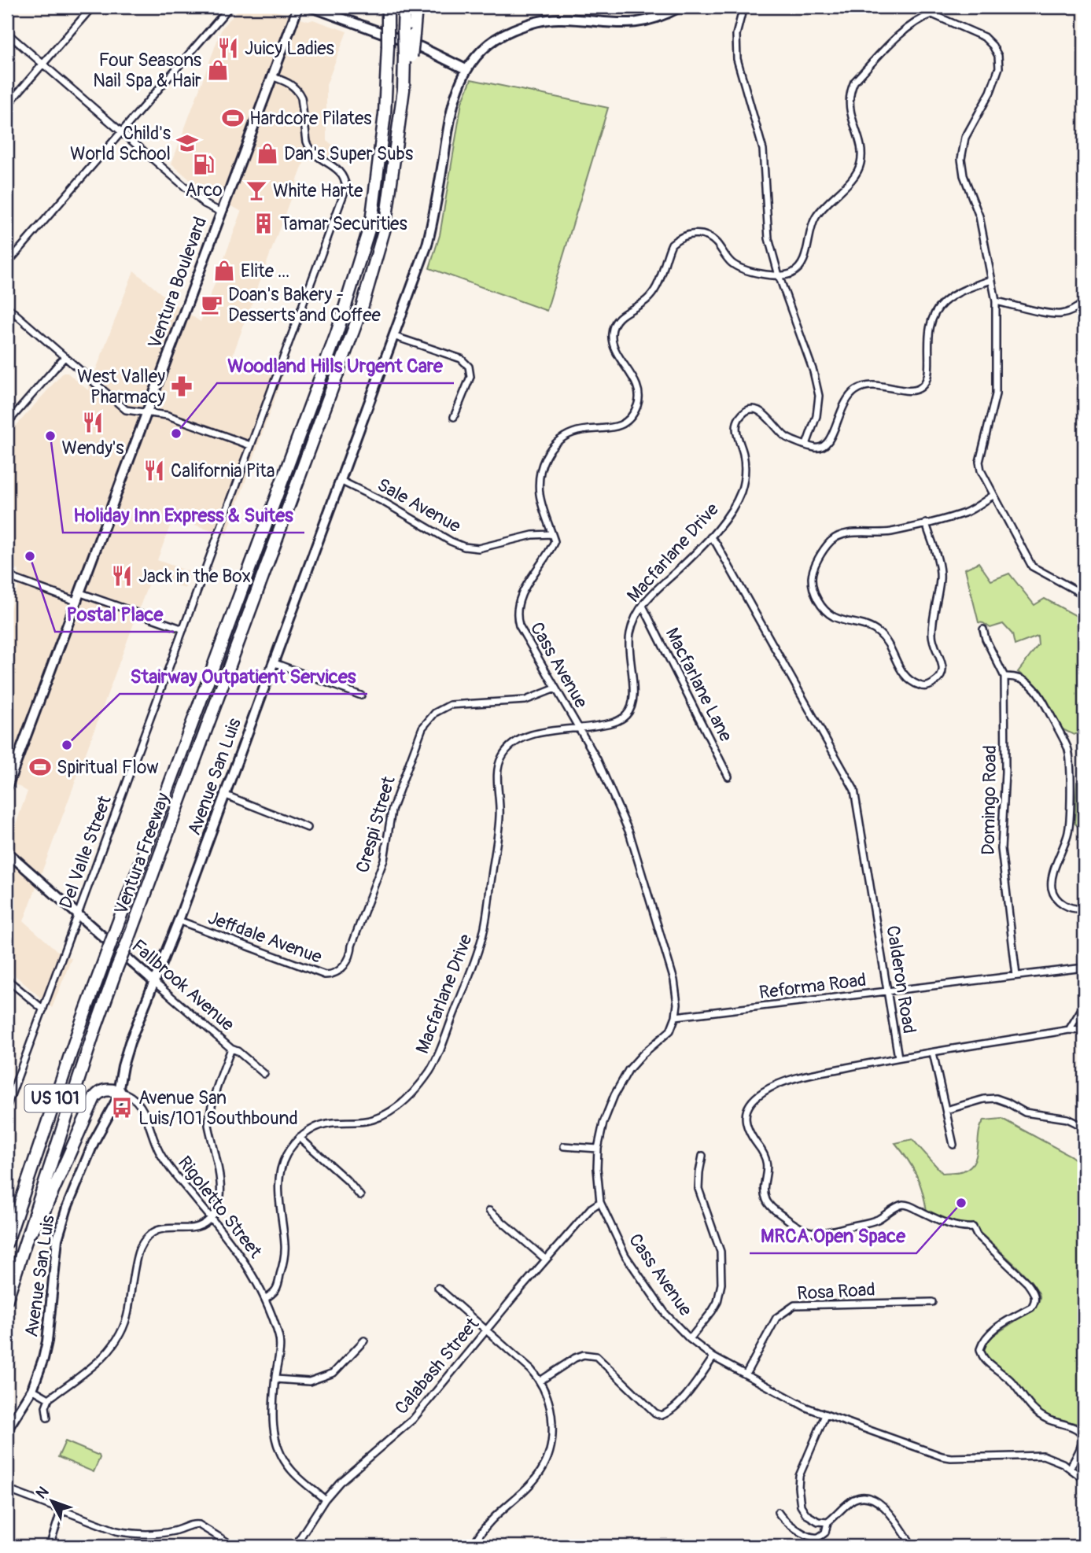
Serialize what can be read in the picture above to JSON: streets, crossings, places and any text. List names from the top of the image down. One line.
{"streets":{"highway":["Ventura Freeway","US 101"],"street":["Ventura Boulevard","Sale Avenue","Macfarlane Drive","Cass Avenue","Macfarlane Lane","Avenue San Luis","Domingo Road","Crespi Street","Del Valle Street","Jeffdale Avenue","Calderon Road","Fallbrook Avenue","Reforma Road","Rigoletto Street","Rosa Road","Calabash Street"]},"crossings":[["Ventura Boulevard","Del Valle Street"],["Sale Avenue","Cass Avenue"],["Sale Avenue","Avenue San Luis"],["Macfarlane Drive","Cass Avenue"],["Macfarlane Drive","Macfarlane Lane"],["Macfarlane Drive","Calderon Road"],["Macfarlane Drive","Rigoletto Street"],["Cass Avenue","Crespi Street"],["Cass Avenue","Calderon Road"],["Cass Avenue","Reforma Road"],["Cass Avenue","Rosa Road"],["Cass Avenue","Calabash Street"],["Avenue San Luis","Jeffdale Avenue"],["Avenue San Luis","Fallbrook Avenue"],["Avenue San Luis","Rigoletto Street"],["Domingo Road","Reforma Road"],["Crespi Street","Jeffdale Avenue"],["Del Valle Street","Fallbrook Avenue"],["Calderon Road","Reforma Road"],["Rigoletto Street","Calabash Street"]],"places":{"restaurant":["Juicy Ladies","Wendy's","California Pita","Jack in the Box"],"shop":["Four Seasons Nail Spa & Hair","Dan's Super Subs","Elite ..."],"sports":["Hardcore Pilates","Spiritual Flow"],"school or university":["Child's World School"],"fuel station":["Arco"],"bar":["White Harte"],"building":["Tamar Securities"],"cafe":["Doan's Bakery - Desserts and Coffee"],"pharmacy":["West Valley Pharmacy"],"other":["Woodland Hills Urgent Care","Holiday Inn Express & Suites","Postal Place","Stairway Outpatient Services","MRCA Open Space"],"bus stop":["Avenue San Luis/101 Southbound"]},"north":"top left"}
